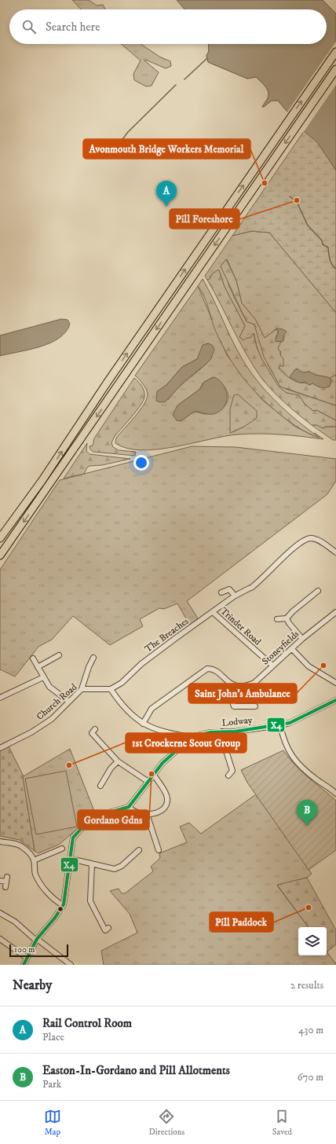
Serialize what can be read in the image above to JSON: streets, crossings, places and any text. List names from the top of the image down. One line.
{"streets":{"street":["Trinder Road","The Breaches","Stoneyfields","Church Road","Lodway"]},"crossings":[["Trinder Road","The Breaches"],["Trinder Road","Stoneyfields"],["The Breaches","Church Road"]],"places":["Avonmouth Bridge Workers Memorial","Pill Foreshore","Saint John's Ambulance","1st Crockerne Scout Group","Gordano Gdns","Pill Paddock"],"lines":["transit line X4"],"scale_bar":"100 m","page":{"search":"Search here","pins":["A","B"],"scale":"100 m","heading":["Nearby","2 results"],"list":[{"mark":"A","name":"Rail Control Room","note":"Place","value":"430 m"},{"mark":"B","name":"Easton-In-Gordano and Pill Allotments","note":"Park","value":"670 m"}],"nav":["Map","Directions","Saved"]}}
